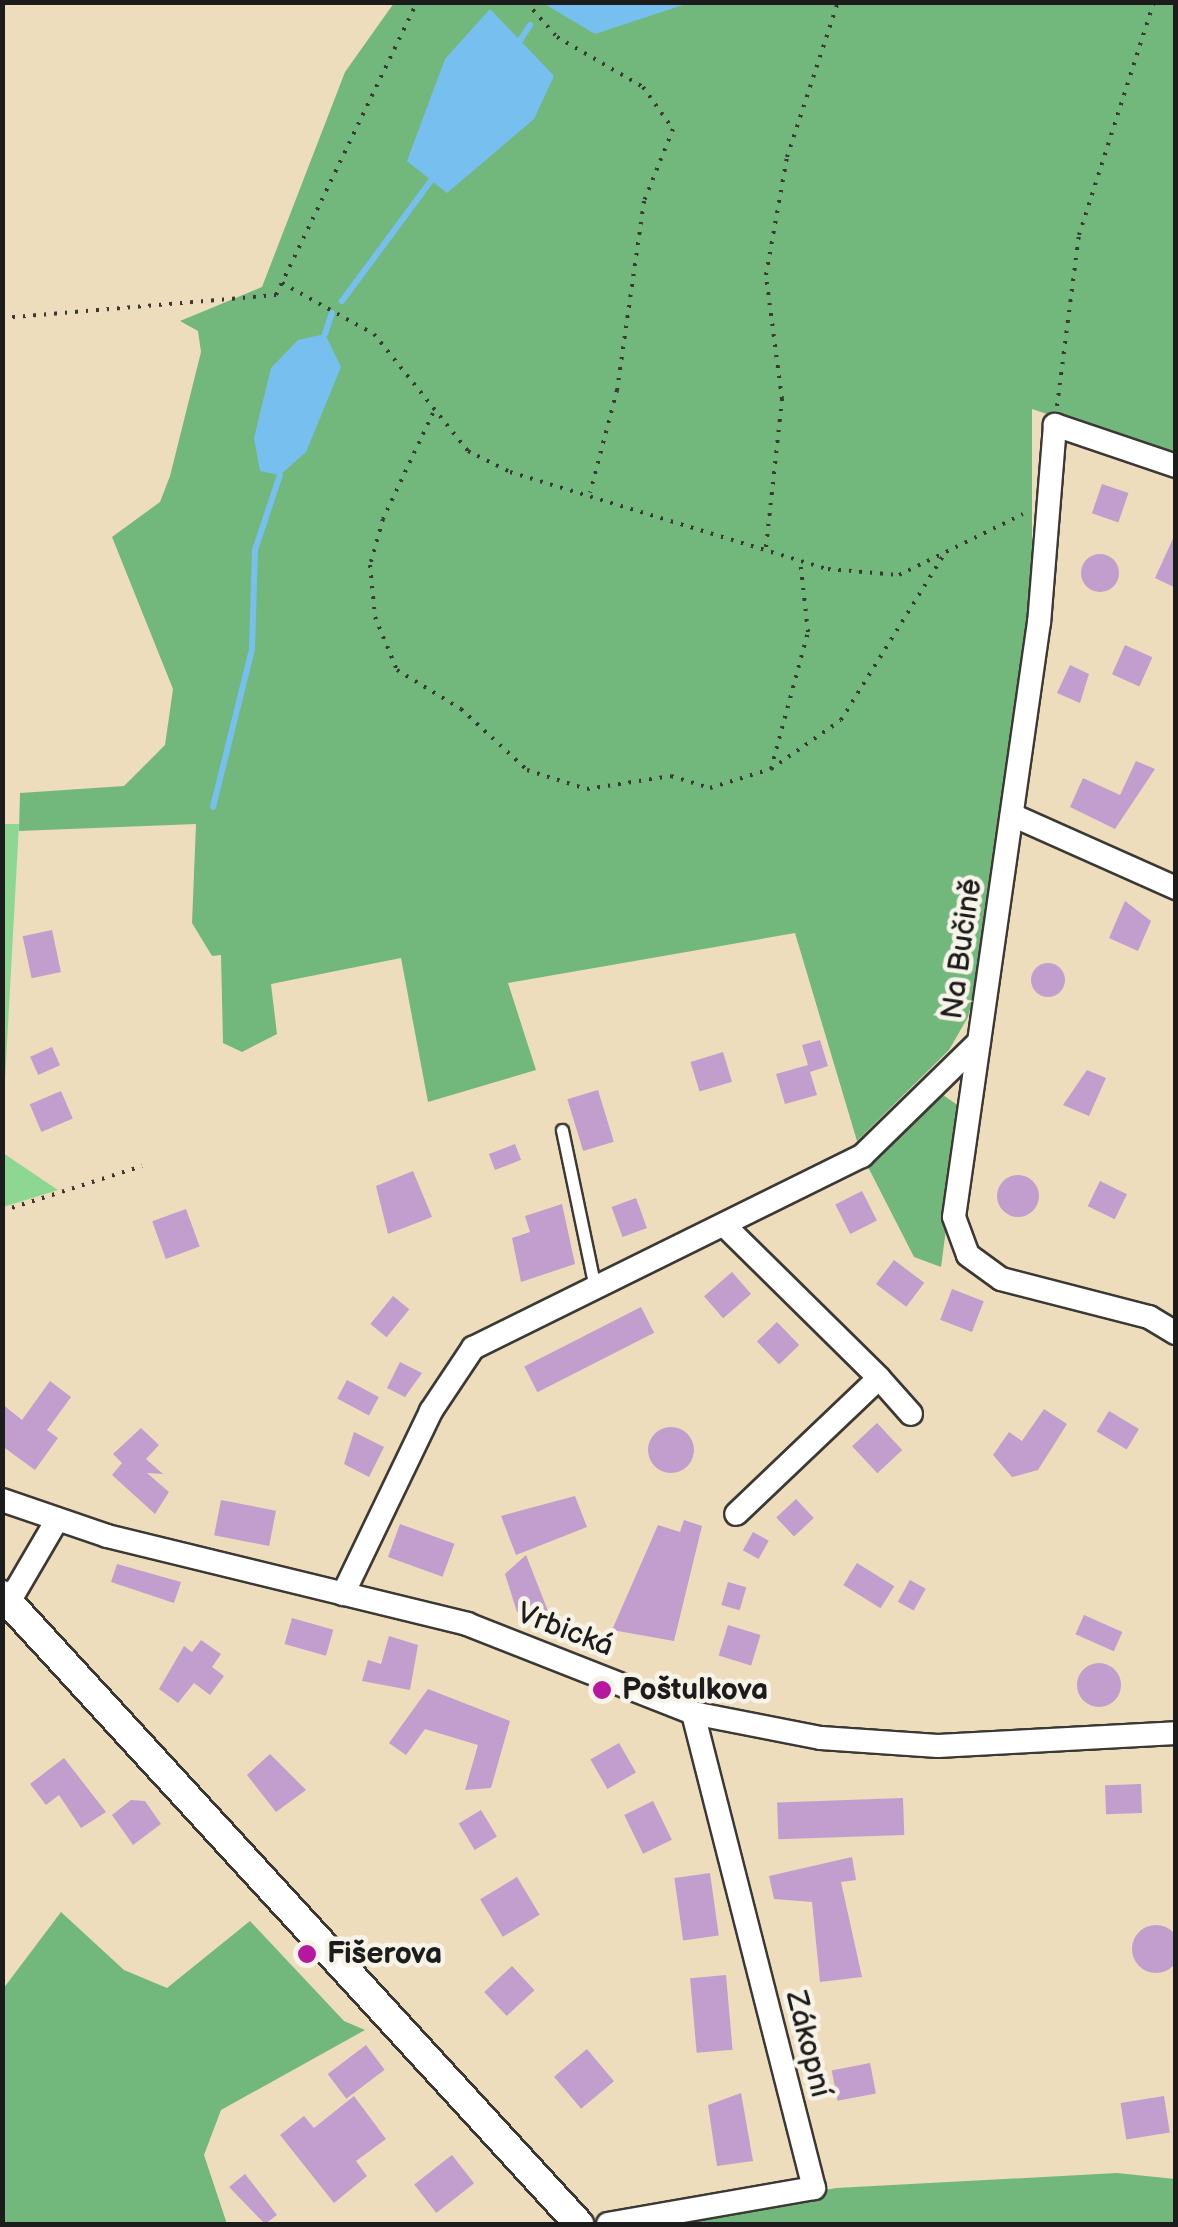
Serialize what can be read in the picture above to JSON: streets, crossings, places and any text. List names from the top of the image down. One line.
{"streets":{"street":["Na Bučině","Vrbická","Zákopní"]},"crossings":[["Vrbická","Zákopní"]],"places":["Poštulkova","Fišerova"]}
